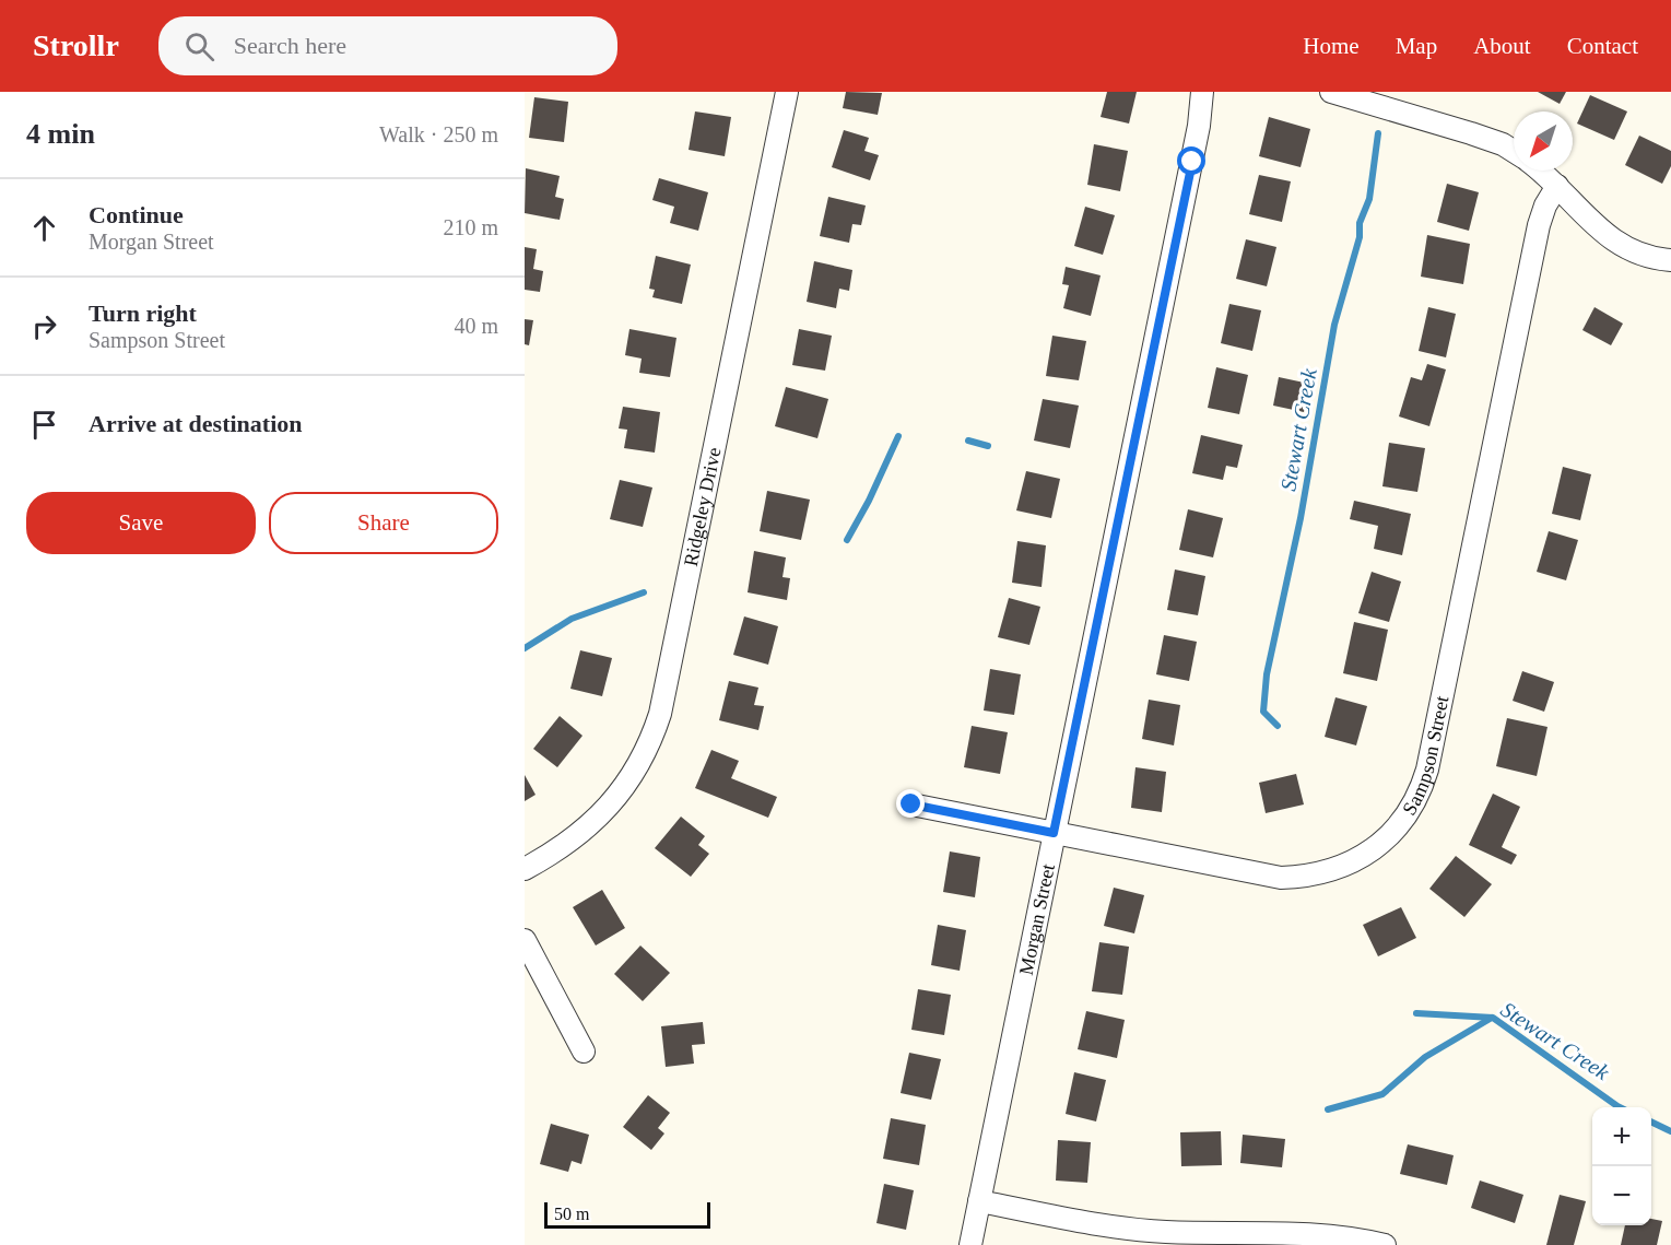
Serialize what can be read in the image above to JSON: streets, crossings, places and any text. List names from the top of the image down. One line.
{"streets":{"street":["Ridgeley Drive","Sampson Street","Morgan Street"]},"crossings":[["Sampson Street","Morgan Street"]],"water":["Stewart Creek"],"scale_bar":"50 m","north":"bottom left","page":{"header":"Strollr","search":"Search here","nav":["Home","Map","About","Contact"],"heading":["4 min","Walk · 250 m"],"list":[["Continue","Morgan Street","210 m"],["Turn right","Sampson Street","40 m"],"Arrive at destination"],"buttons":["Save","Share"],"map_buttons":["+","−"],"scale":"50 m"}}
